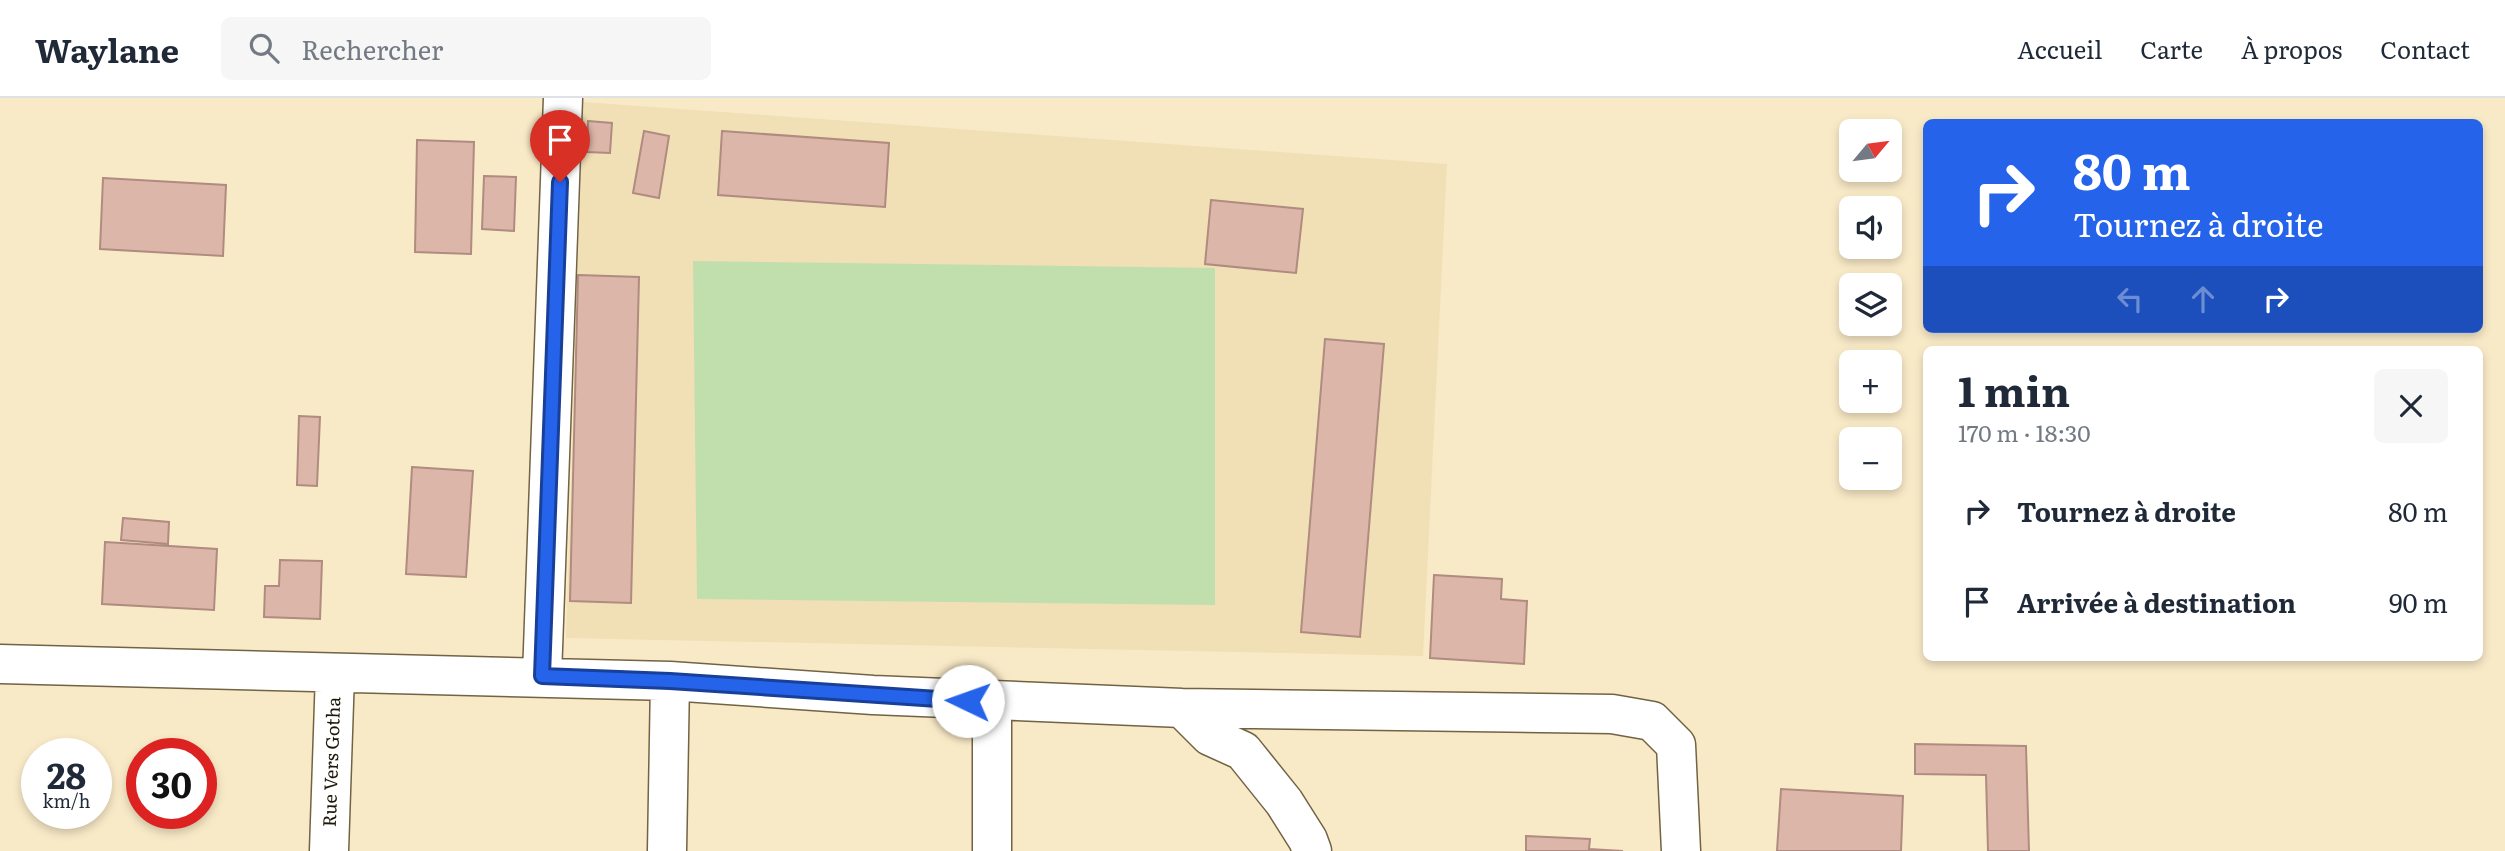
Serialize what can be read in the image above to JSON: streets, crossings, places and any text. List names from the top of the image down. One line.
{"streets":{"street":["Rue Vers Gotha"]},"north":"top right","page":{"header":"Waylane","search":"Rechercher","nav":["Accueil","Carte","À propos","Contact"],"map_buttons":["+","−"],"turn":["80 m","Tournez à droite"],"heading":["1 min","170 m · 18:30"],"list":[{"name":"Tournez à droite","value":"80 m"},{"name":"Arrivée à destination","value":"90 m"}],"speed":"28 km/h","limit":"30"}}
